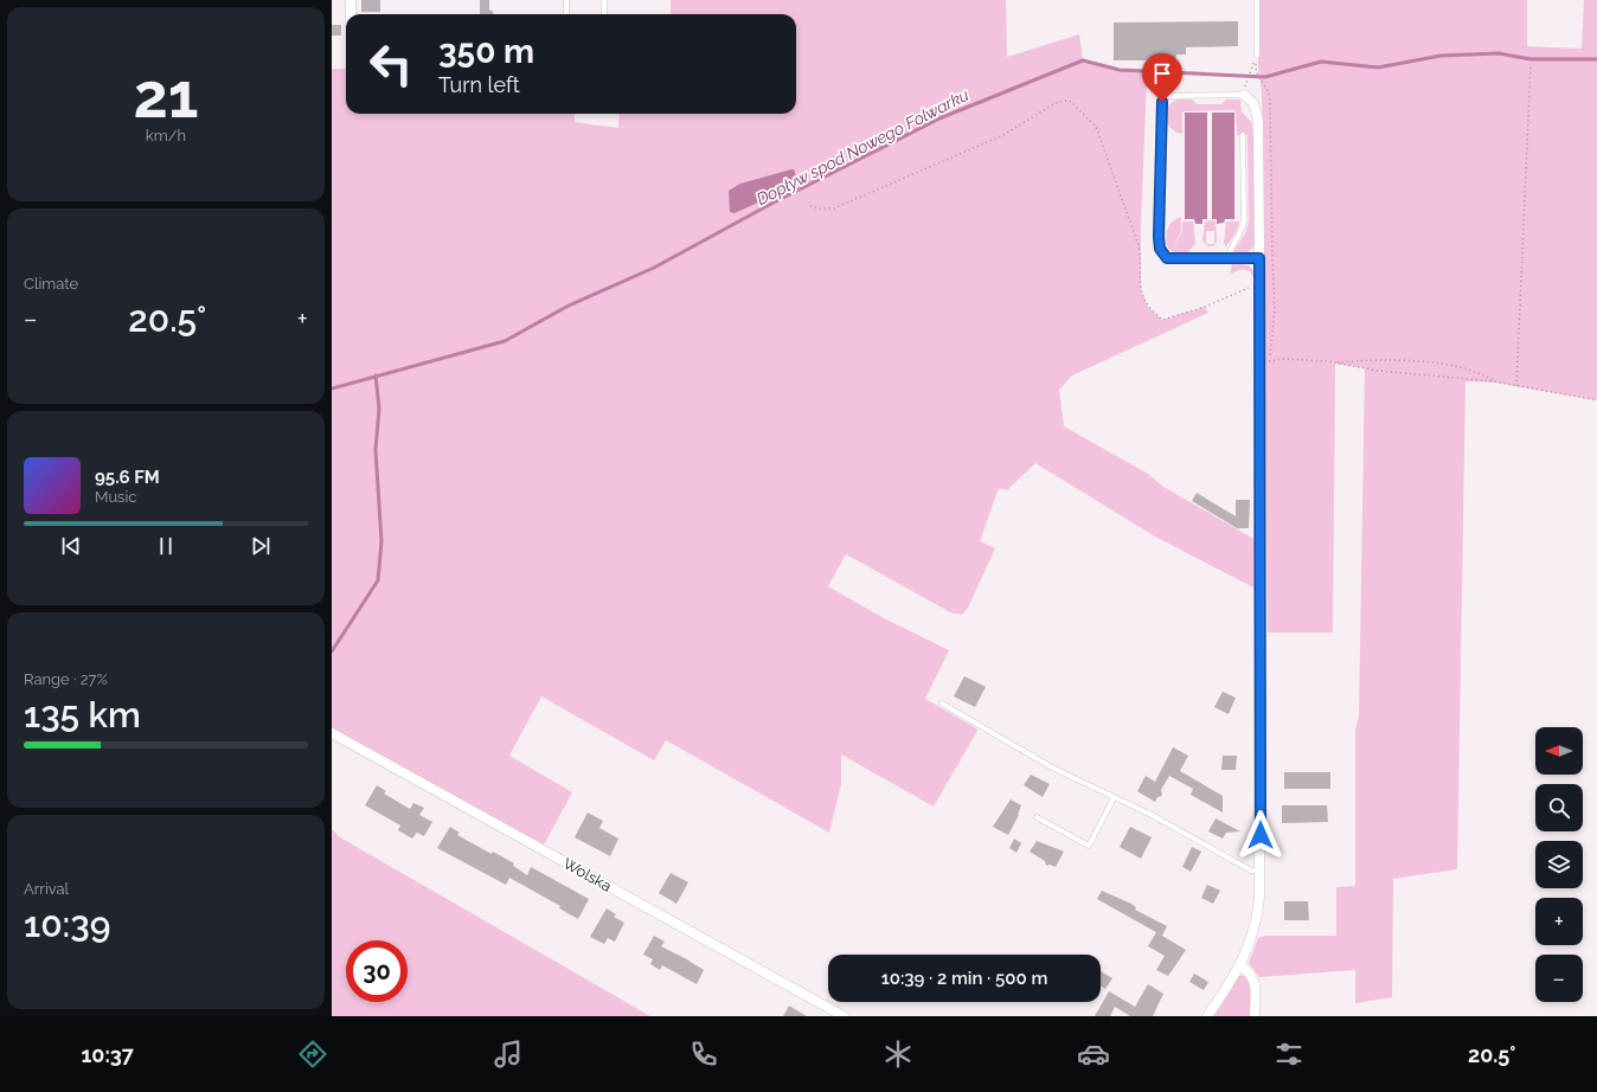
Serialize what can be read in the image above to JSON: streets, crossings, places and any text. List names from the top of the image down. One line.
{"streets":{"street":["Wolska"]},"water":["Dopływ spod Nowego Folwarku"],"north":"left","page":{"tile":[["21","km/h"],"Climate",["Range · 27%","135 km"],["Arrival","10:39"]],"turn":["350 m","Turn left"],"heat":["−","20.5°","+"],"song":["95.6 FM","Music"],"map_buttons":["+","−"],"limit":"30","trip":"10:39 · 2 min · 500 m","tabs":["10:37","20.5°"]}}
